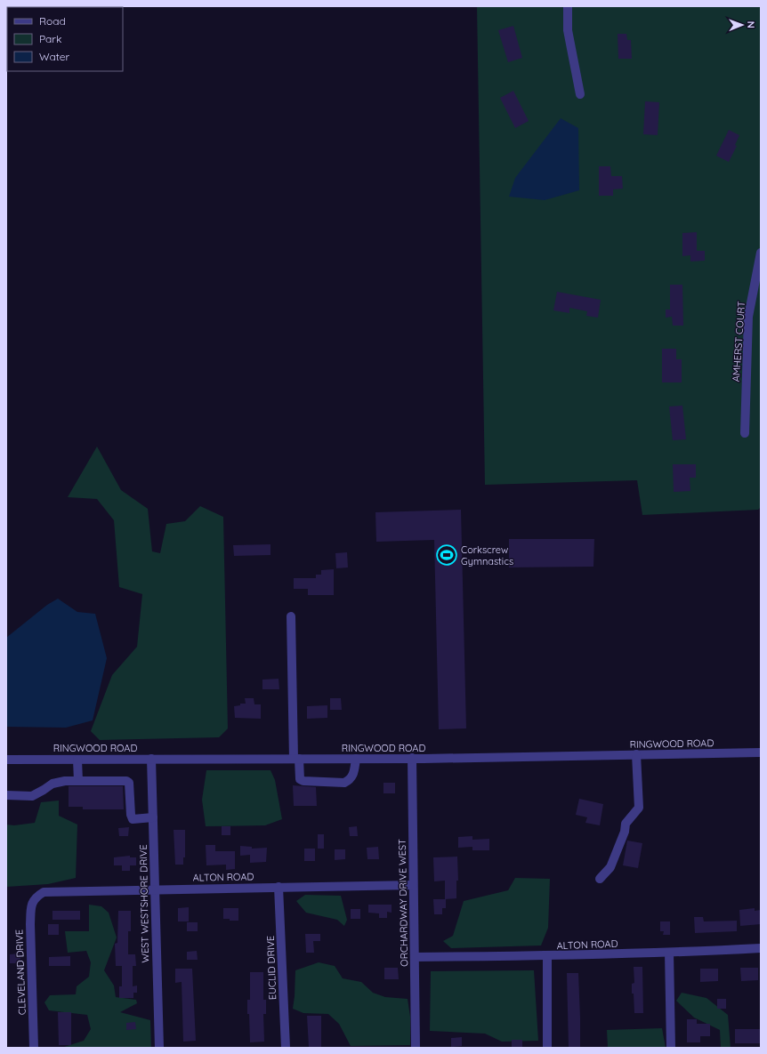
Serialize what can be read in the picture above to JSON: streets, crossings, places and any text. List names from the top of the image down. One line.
{"streets":{"street":["AMHERST COURT","RINGWOOD ROAD","ALTON ROAD","ORCHARDWAY DRIVE WEST","WEST WESTSHORE DRIVE","EUCLID DRIVE","CLEVELAND DRIVE"]},"crossings":[["RINGWOOD ROAD","ORCHARDWAY DRIVE WEST"],["RINGWOOD ROAD","WEST WESTSHORE DRIVE"],["ALTON ROAD","ORCHARDWAY DRIVE WEST"],["ALTON ROAD","WEST WESTSHORE DRIVE"],["ALTON ROAD","EUCLID DRIVE"],["ALTON ROAD","CLEVELAND DRIVE"]],"places":{"sports":["Corkscrew Gymnastics"]},"legend":["Road","Park","Water"],"north":"right"}
